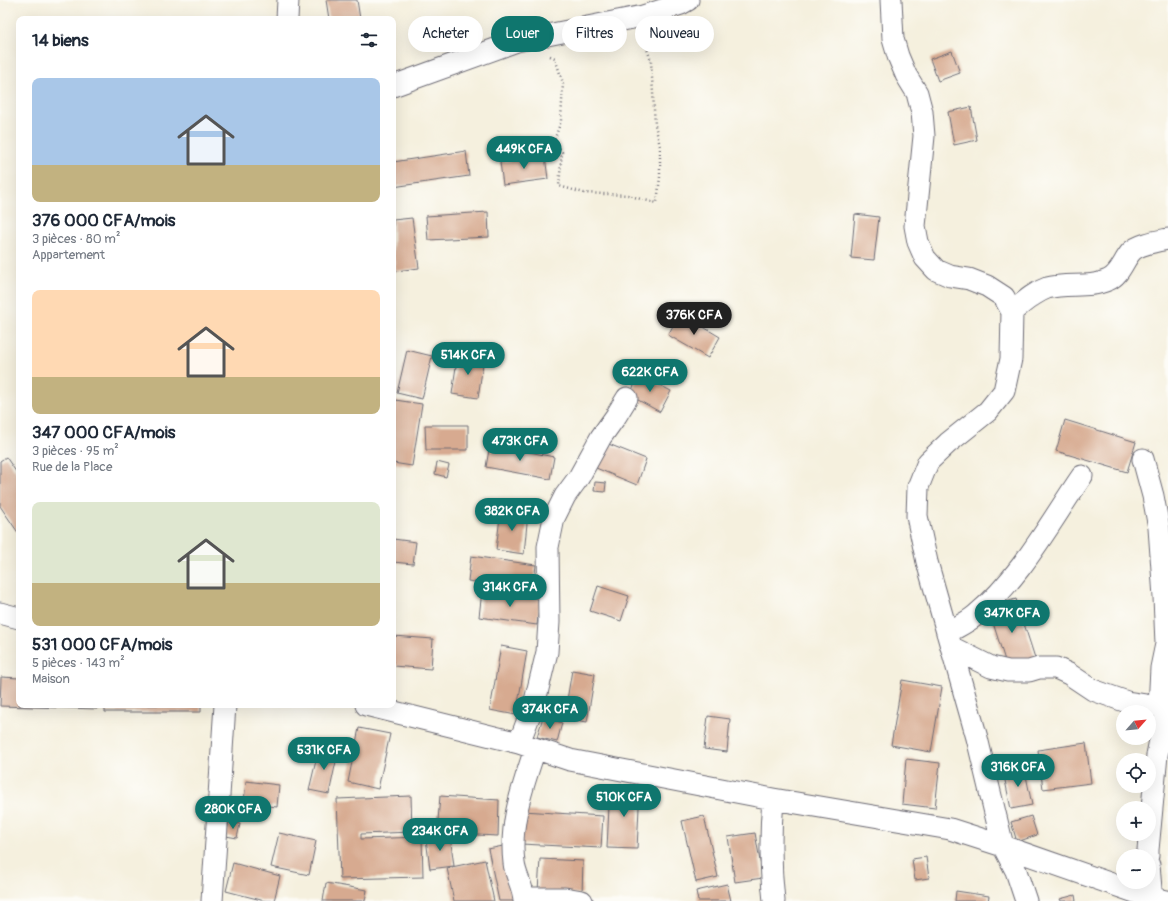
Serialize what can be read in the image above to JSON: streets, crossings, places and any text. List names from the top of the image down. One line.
{"north":"top right","page":{"chip":["Acheter","Louer","Filtres","Nouveau"],"heading":"14 biens","list":[{"name":"376 000 CFA/mois","note":"3 pièces · 80 m² · Appartement"},{"name":"347 000 CFA/mois","note":"3 pièces · 95 m² · Rue de la Place"},{"name":"531 000 CFA/mois","note":"5 pièces · 143 m² · Maison"}],"price":["449K CFA","376K CFA","514K CFA","622K CFA","473K CFA","382K CFA","314K CFA","347K CFA","374K CFA","531K CFA","316K CFA","510K CFA","280K CFA","234K CFA"],"map_buttons":["+","−"]}}
